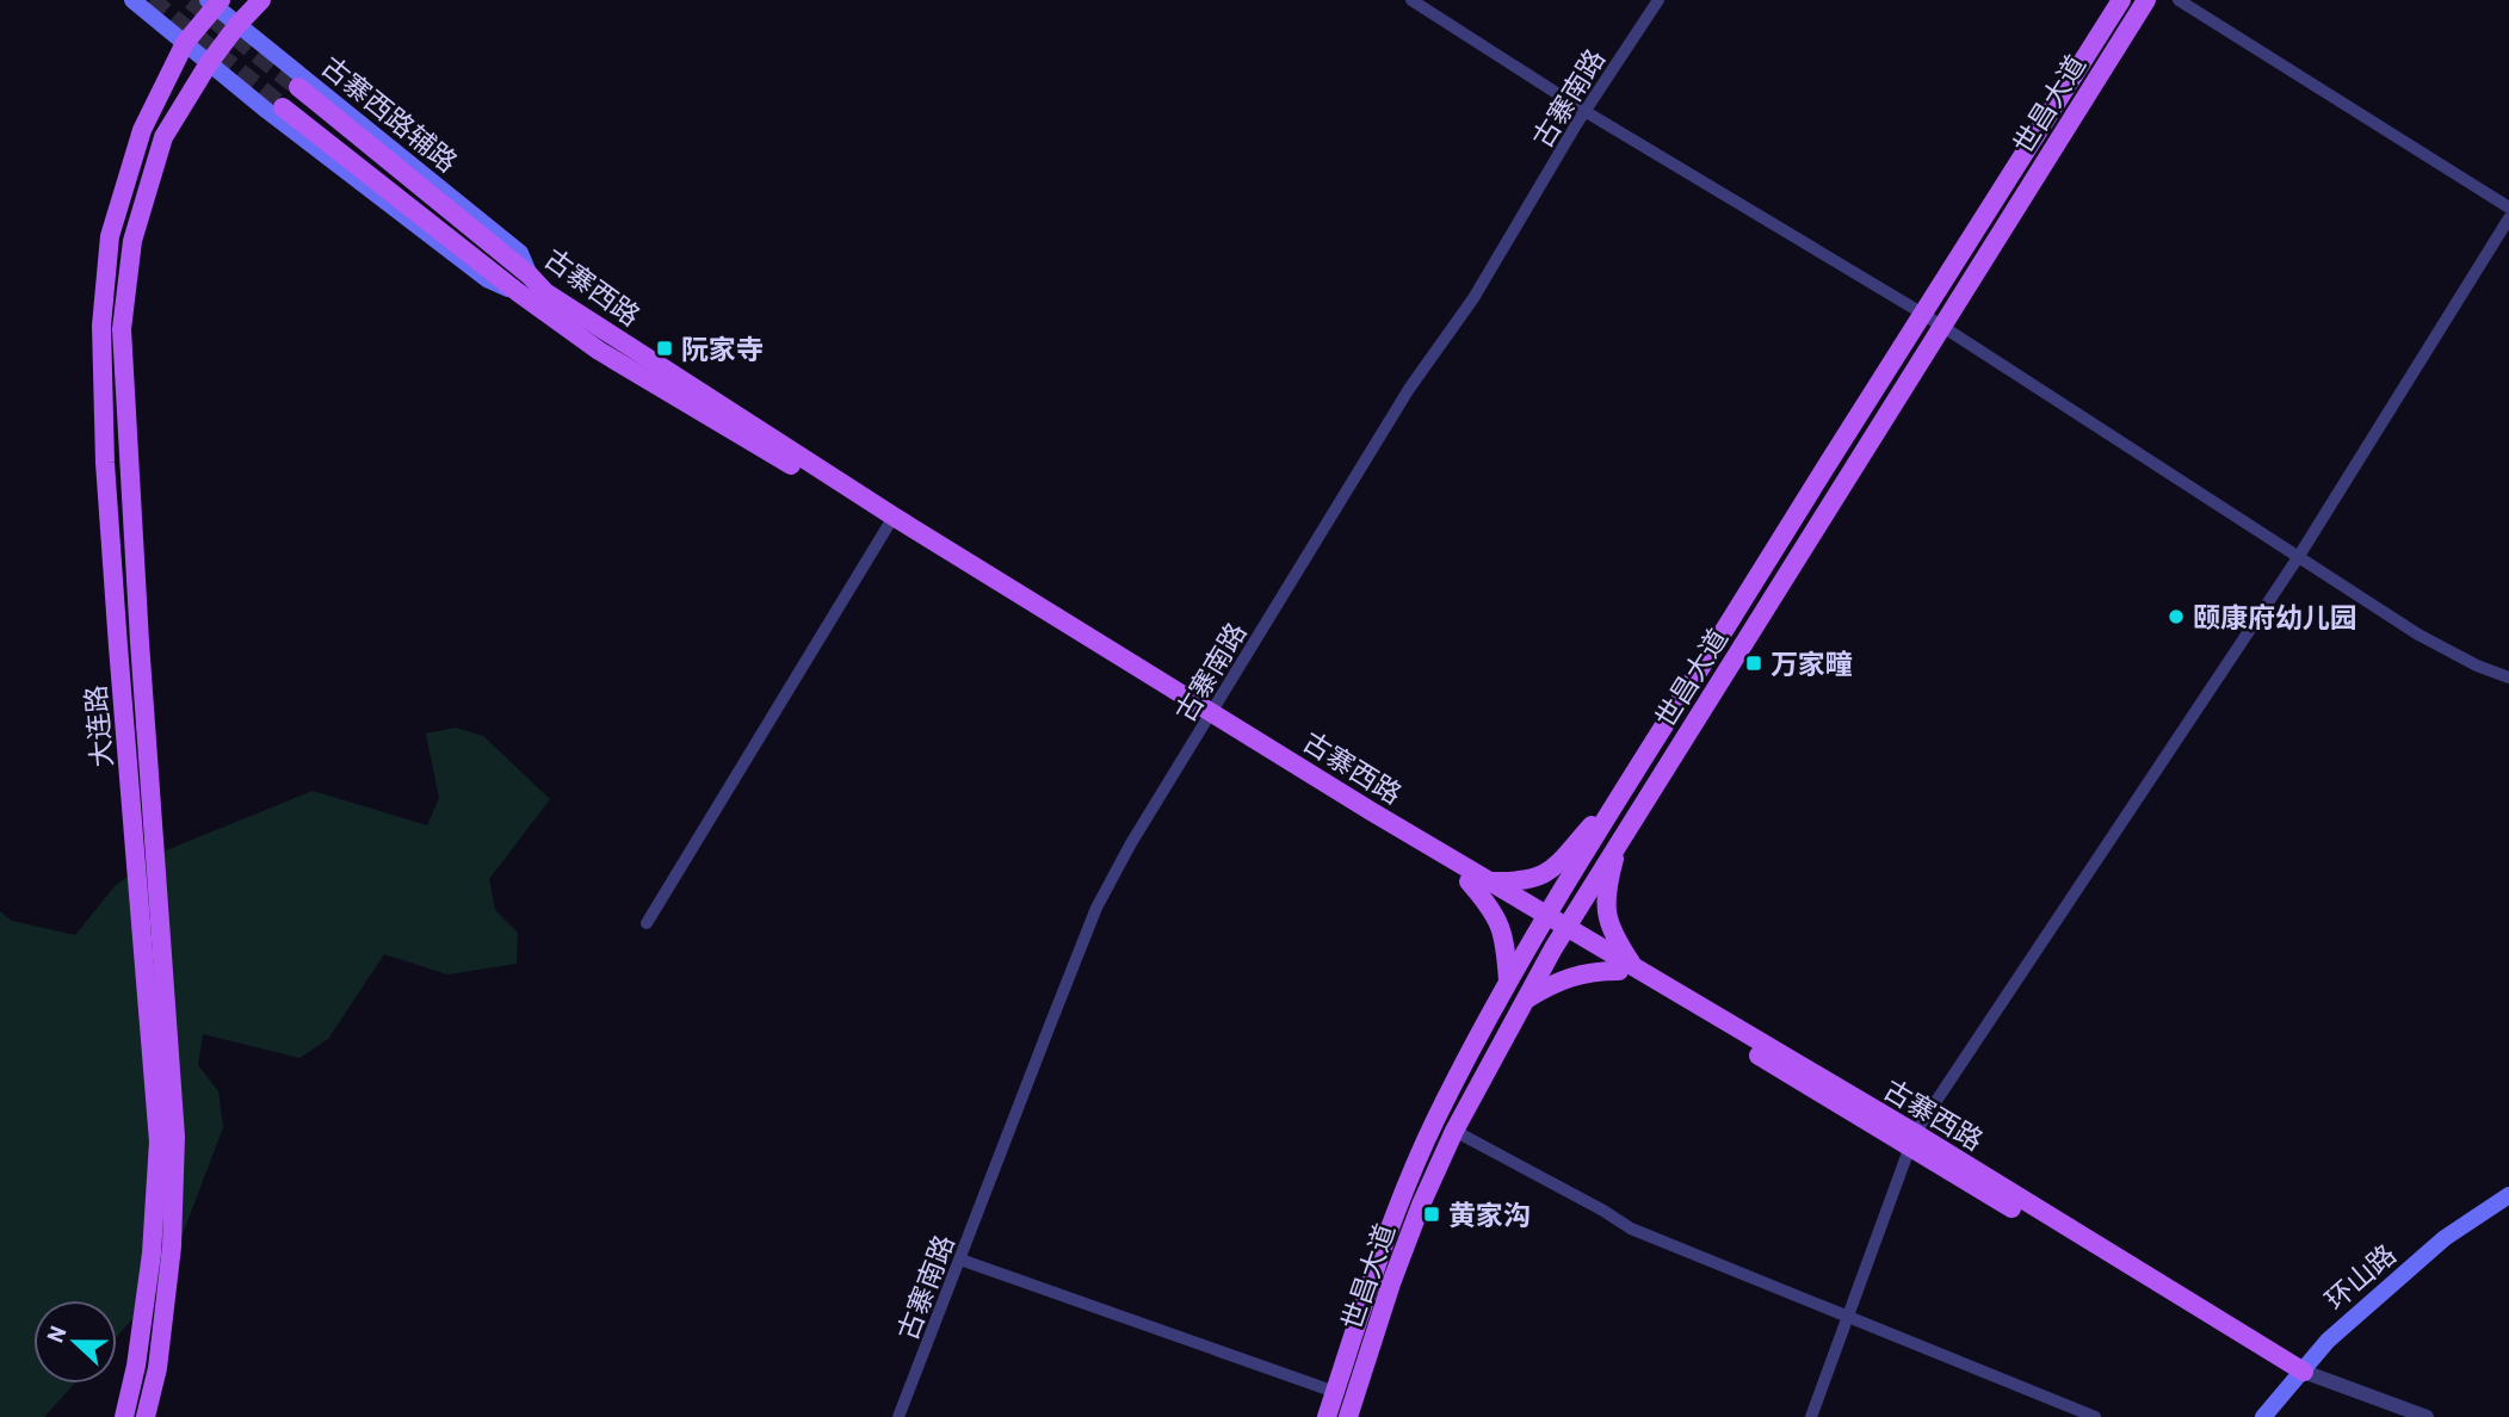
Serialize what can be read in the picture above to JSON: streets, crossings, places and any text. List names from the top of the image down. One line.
{"streets":{"main road":["世昌大道","古寨西路辅路","古寨西路","大连路","环山路"],"street":["古寨南路"]},"crossings":[["古寨南路","古寨西路"],["世昌大道","古寨西路"],["古寨西路辅路","古寨西路"],["古寨西路辅路","大连路"],["古寨西路","环山路"]],"places":{"transit":["阮家寺","万家疃","黄家沟"],"other":["颐康府幼儿园"]},"north":"left"}
